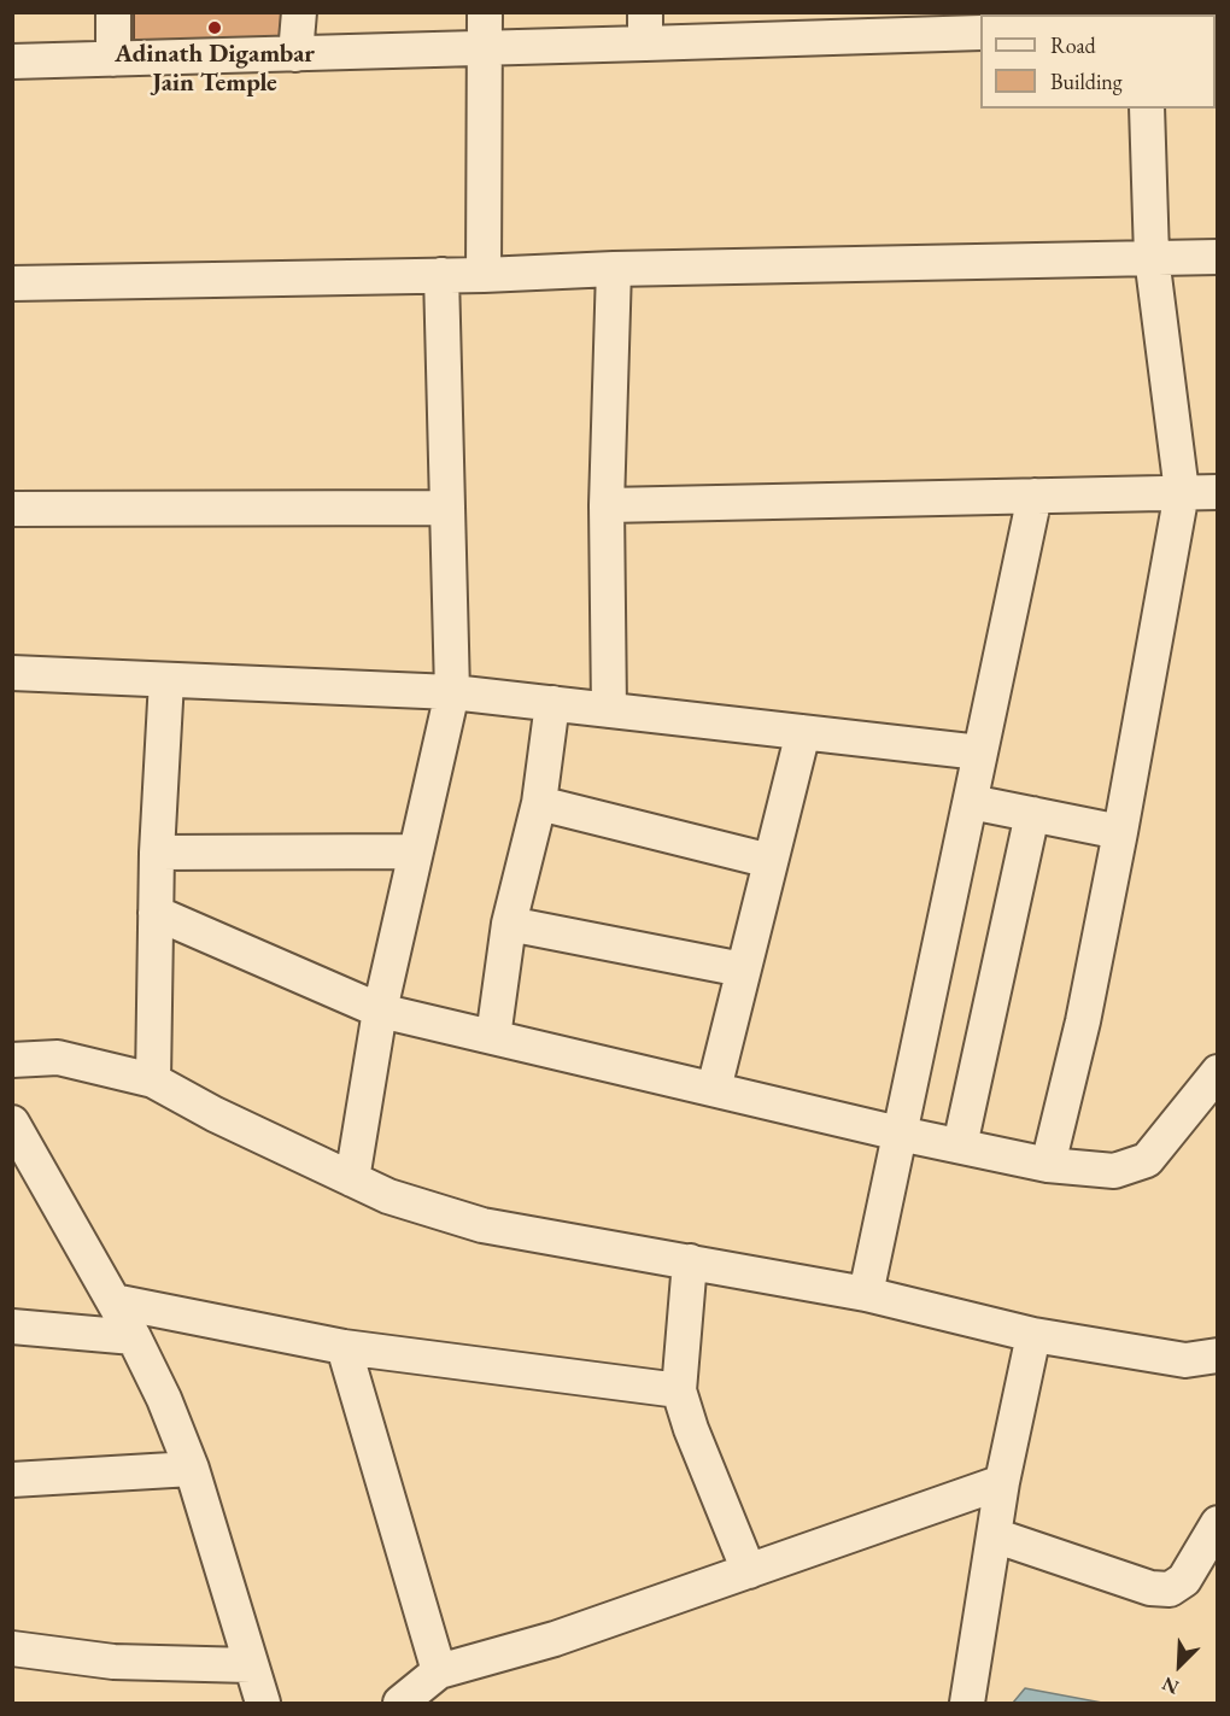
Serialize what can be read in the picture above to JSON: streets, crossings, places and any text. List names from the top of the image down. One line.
{"places":["Adinath Digambar Jain Temple"],"legend":["Road","Building"],"north":"bottom left"}
